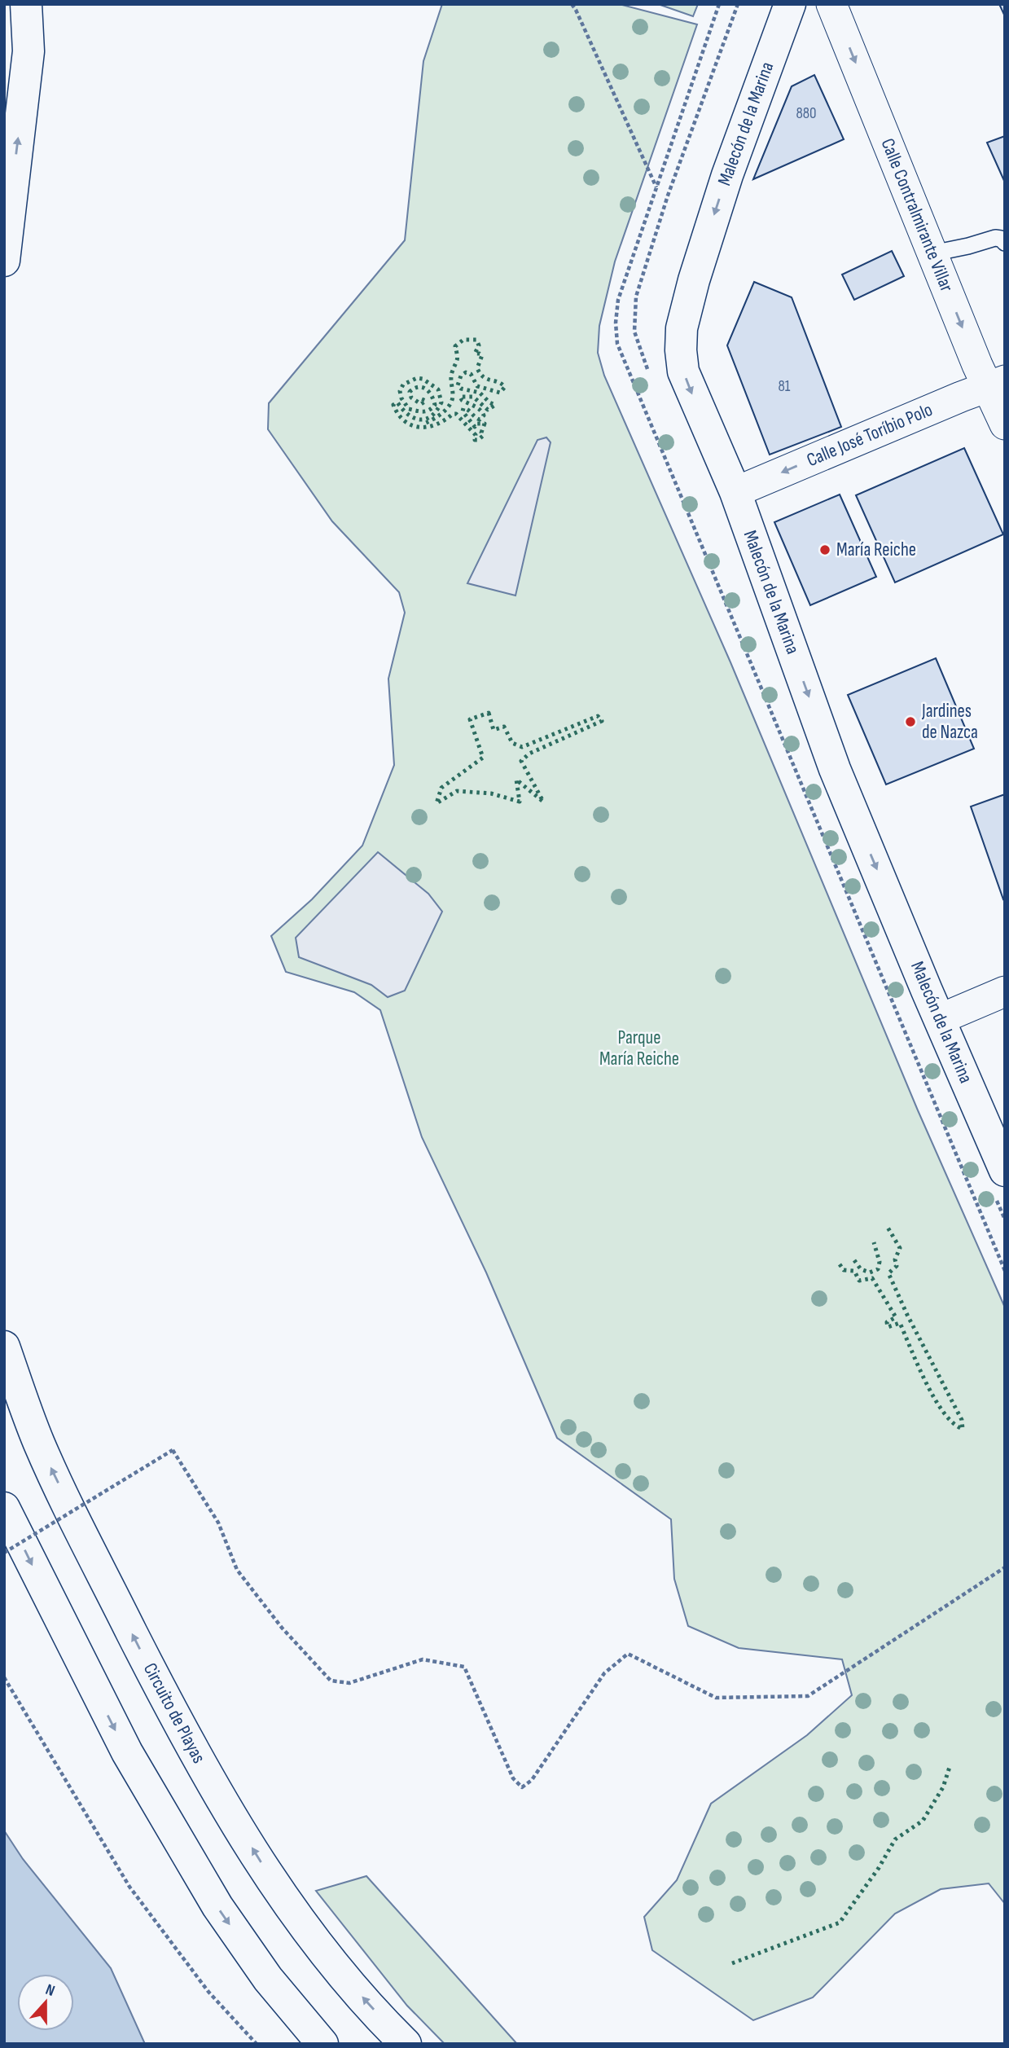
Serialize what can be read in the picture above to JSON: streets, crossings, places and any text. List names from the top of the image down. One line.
{"streets":{"main road":["Malecón de la Marina","Circuito de Playas"],"street":["Calle Contralmirante Villar","Calle José Toríbio Polo"]},"crossings":[["Malecón de la Marina","Calle José Toríbio Polo"],["Calle Contralmirante Villar","Calle José Toríbio Polo"]],"one_way":["Malecón de la Marina","Calle Contralmirante Villar","Calle José Toríbio Polo"],"parks":["Parque María Reiche"],"places":["María Reiche","Jardines de Nazca"],"house_numbers":["880","81"],"north":"top"}
